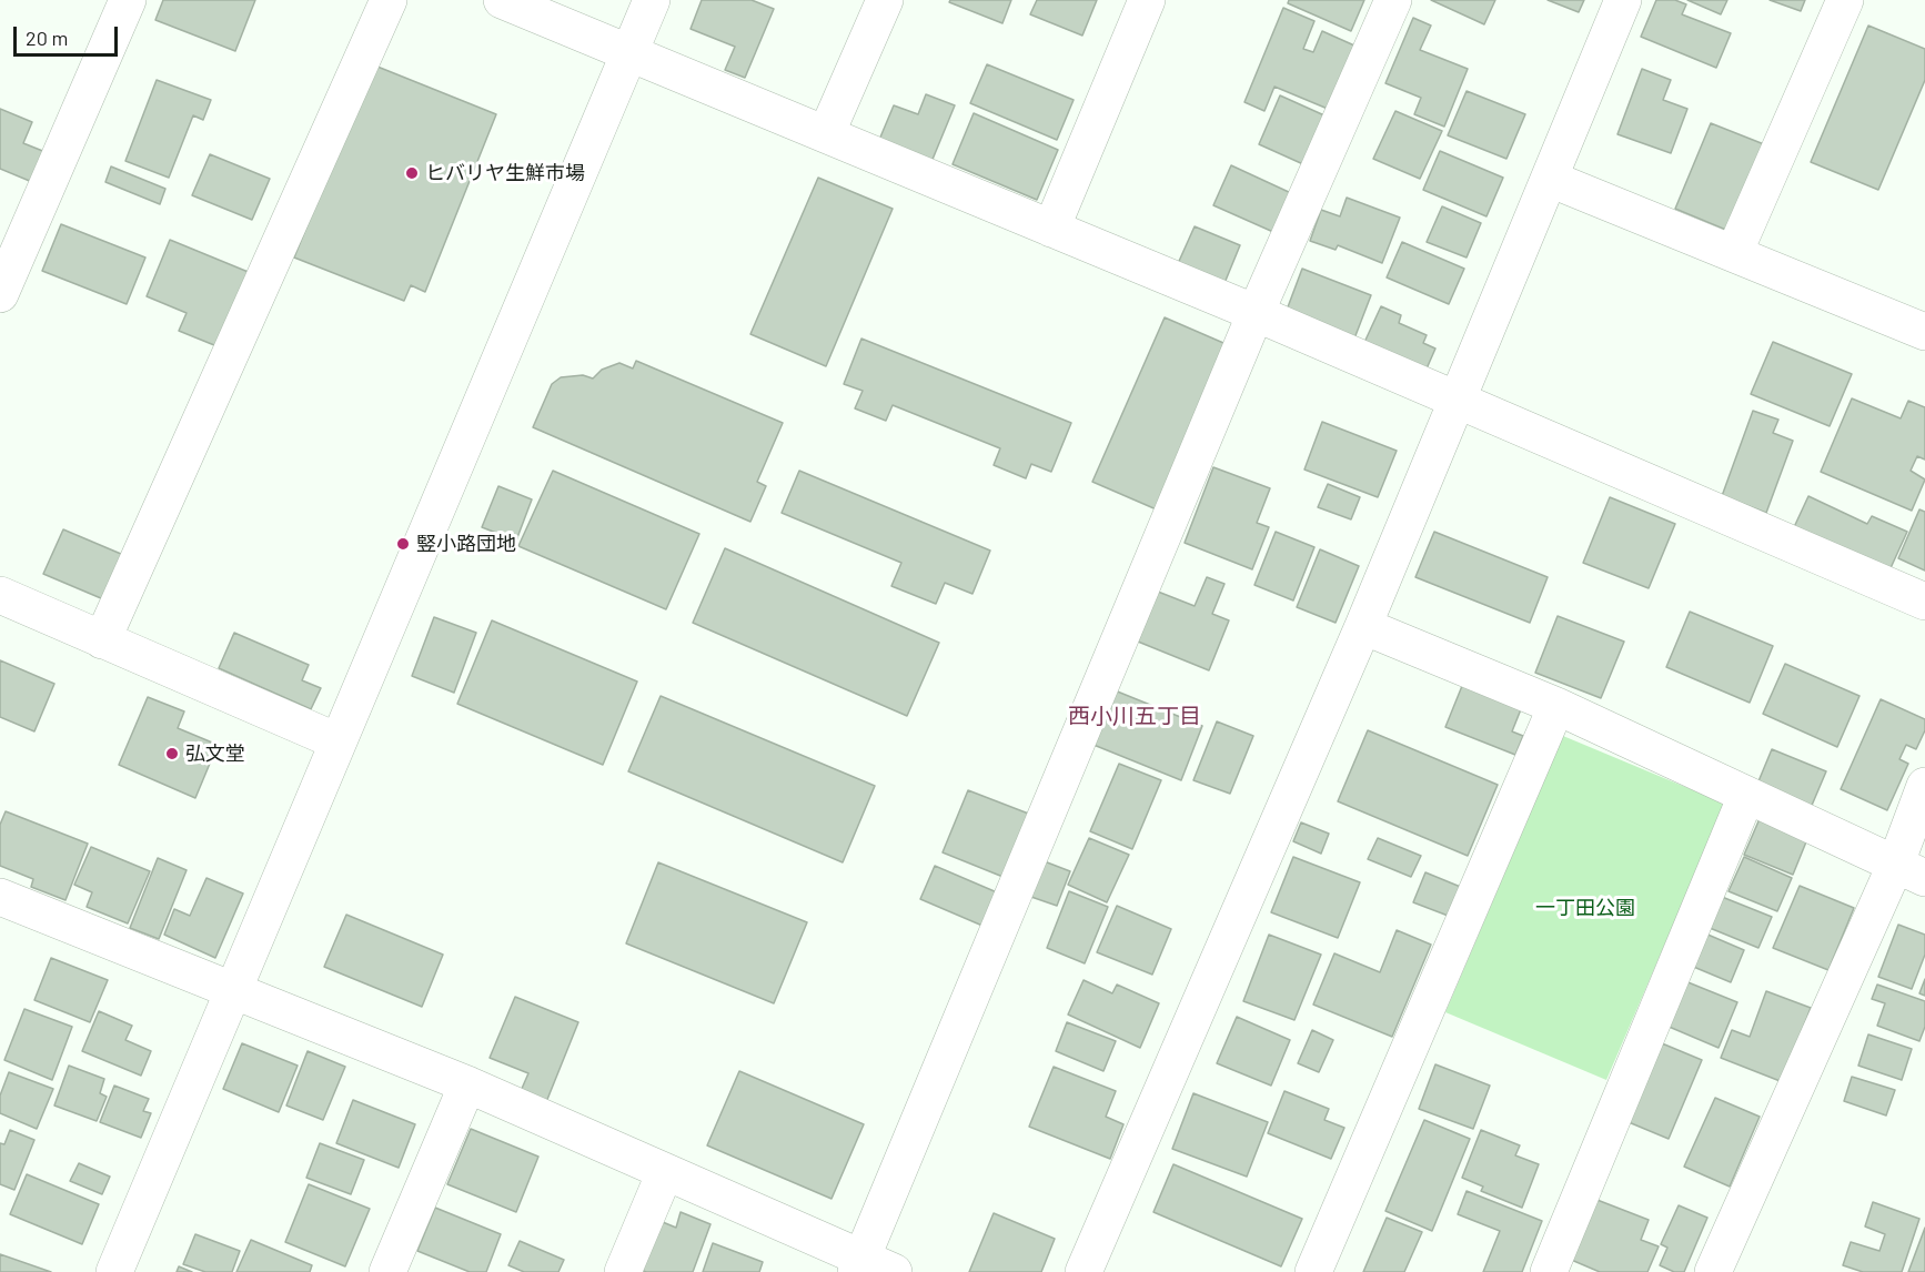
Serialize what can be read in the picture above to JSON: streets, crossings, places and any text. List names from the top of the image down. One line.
{"districts":["西小川五丁目"],"parks":["一丁田公園"],"places":["ヒバリヤ生鮮市場","竪小路団地","弘文堂"],"scale_bar":"20 m"}
